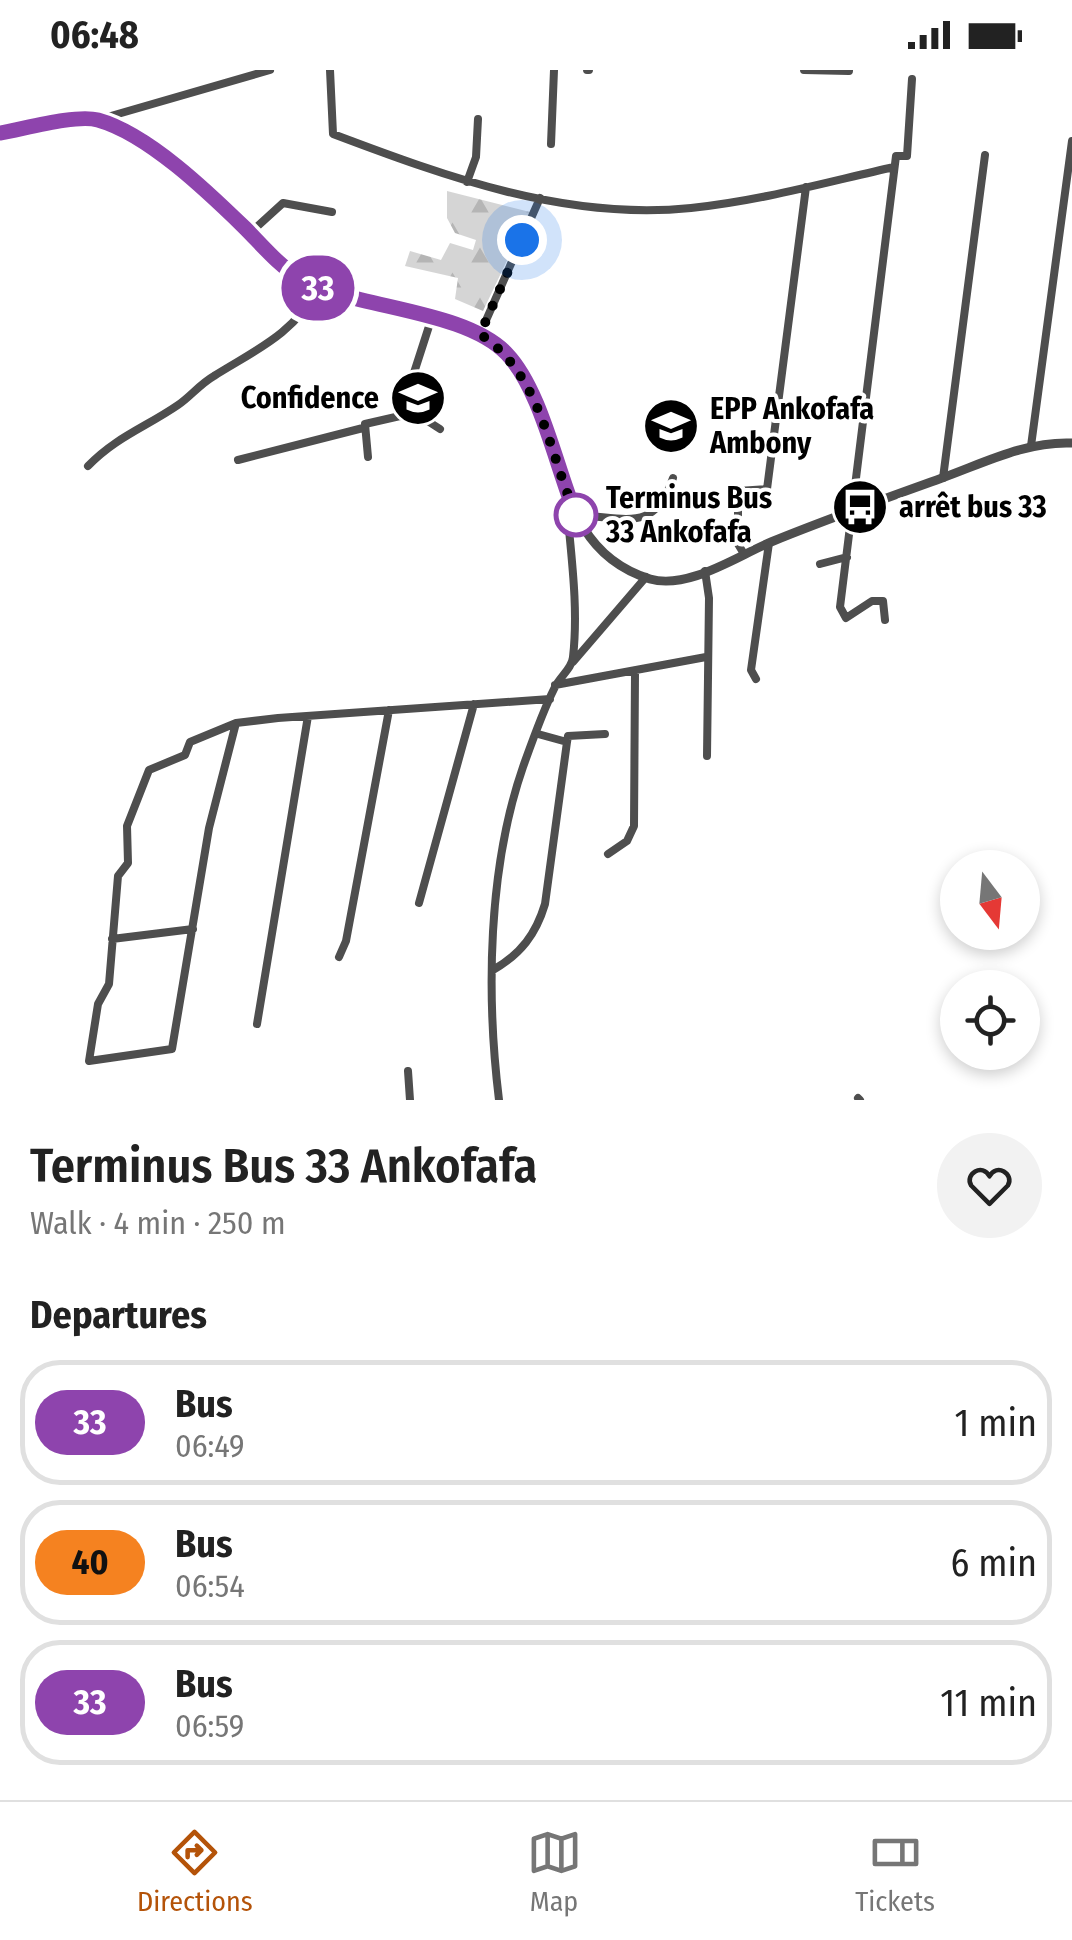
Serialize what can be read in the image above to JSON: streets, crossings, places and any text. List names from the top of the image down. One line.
{"places":{"school or university":["Confidence","EPP Ankofafa Ambony"],"bus stop":["arrêt bus 33"],"other":["Terminus Bus 33 Ankofafa"]},"lines":["bus line 33"],"north":"bottom","page":{"status":"06:48","on_map":"33","heading":[["Terminus Bus 33 Ankofafa","Walk · 4 min · 250 m"],"Departures"],"list":[{"mark":"33","name":"Bus","note":"06:49","value":"1 min"},{"mark":"40","name":"Bus","note":"06:54","value":"6 min"},{"mark":"33","name":"Bus","note":"06:59","value":"11 min"}],"tabs":["Directions","Map","Tickets"]}}
